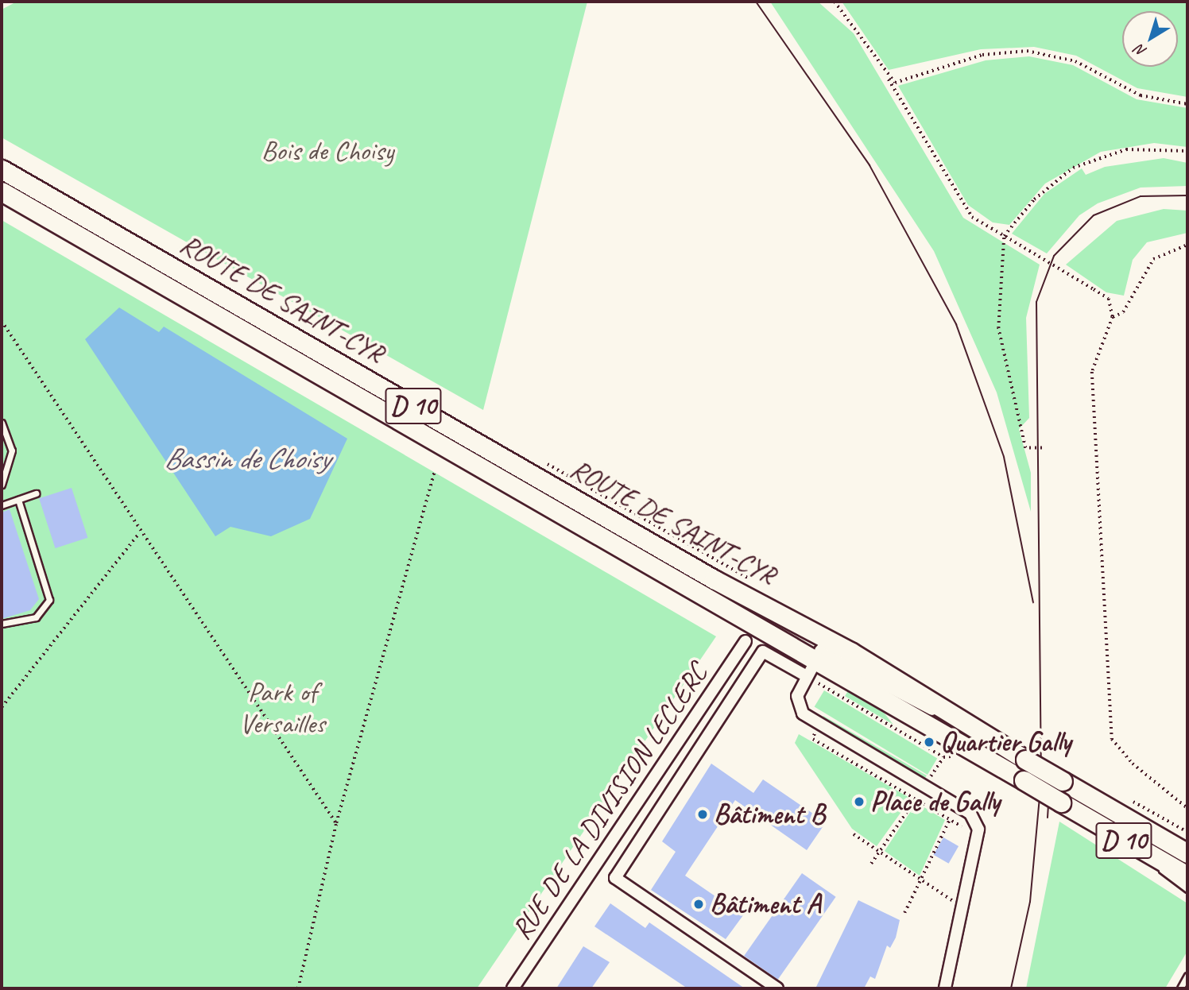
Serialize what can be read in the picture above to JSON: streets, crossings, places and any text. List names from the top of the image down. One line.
{"streets":{"main road":["ROUTE DE SAINT-CYR","D 10"],"street":["RUE DE LA DIVISION LECLERC"]},"crossings":[["ROUTE DE SAINT-CYR","D 10"]],"water":["Bassin de Choisy"],"parks":["Bois de Choisy","Park of Versailles"],"places":["Quartier Gally","Place de Gally","Bâtiment B","Bâtiment A"],"north":"bottom left"}
